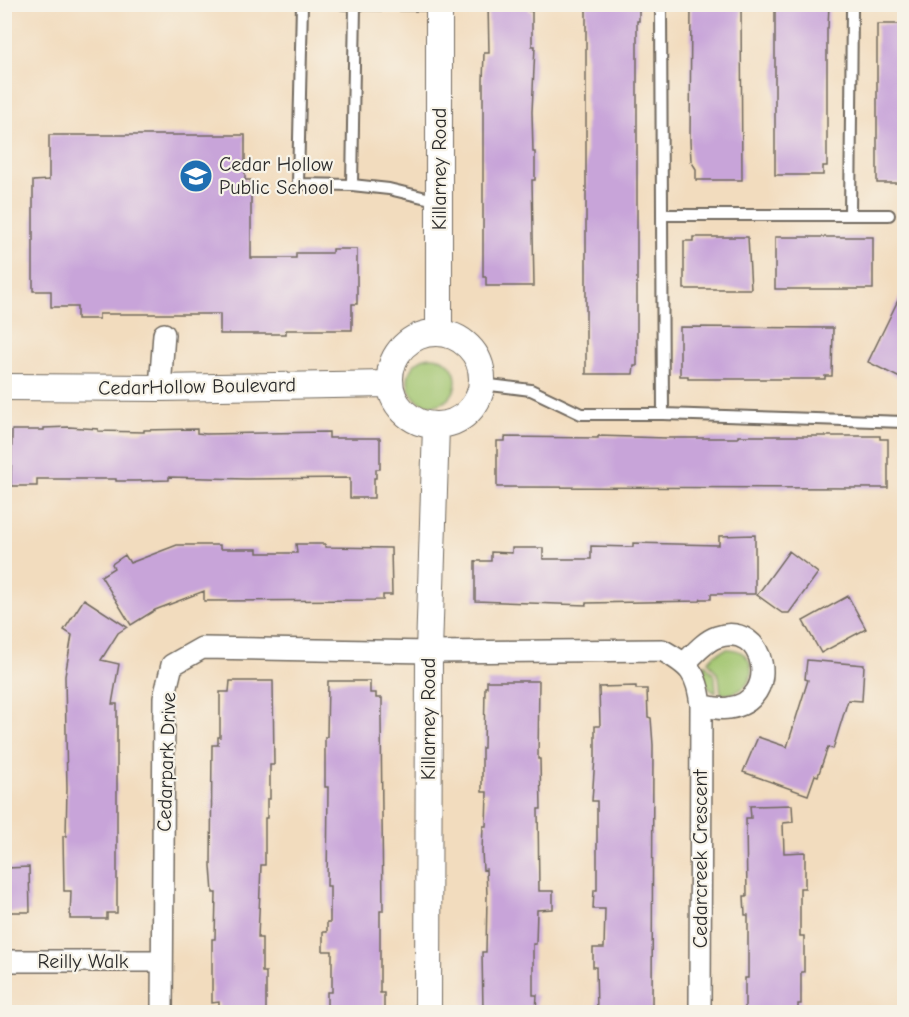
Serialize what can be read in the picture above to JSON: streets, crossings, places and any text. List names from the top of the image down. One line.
{"streets":{"street":["Killarney Road","CedarHollow Boulevard","Cedarpark Drive","Cedarcreek Crescent","Reilly Walk"]},"crossings":[["Killarney Road","CedarHollow Boulevard"],["Killarney Road","Cedarpark Drive"],["Cedarpark Drive","Reilly Walk"]],"places":{"school or university":["Cedar Hollow Public School"]}}
